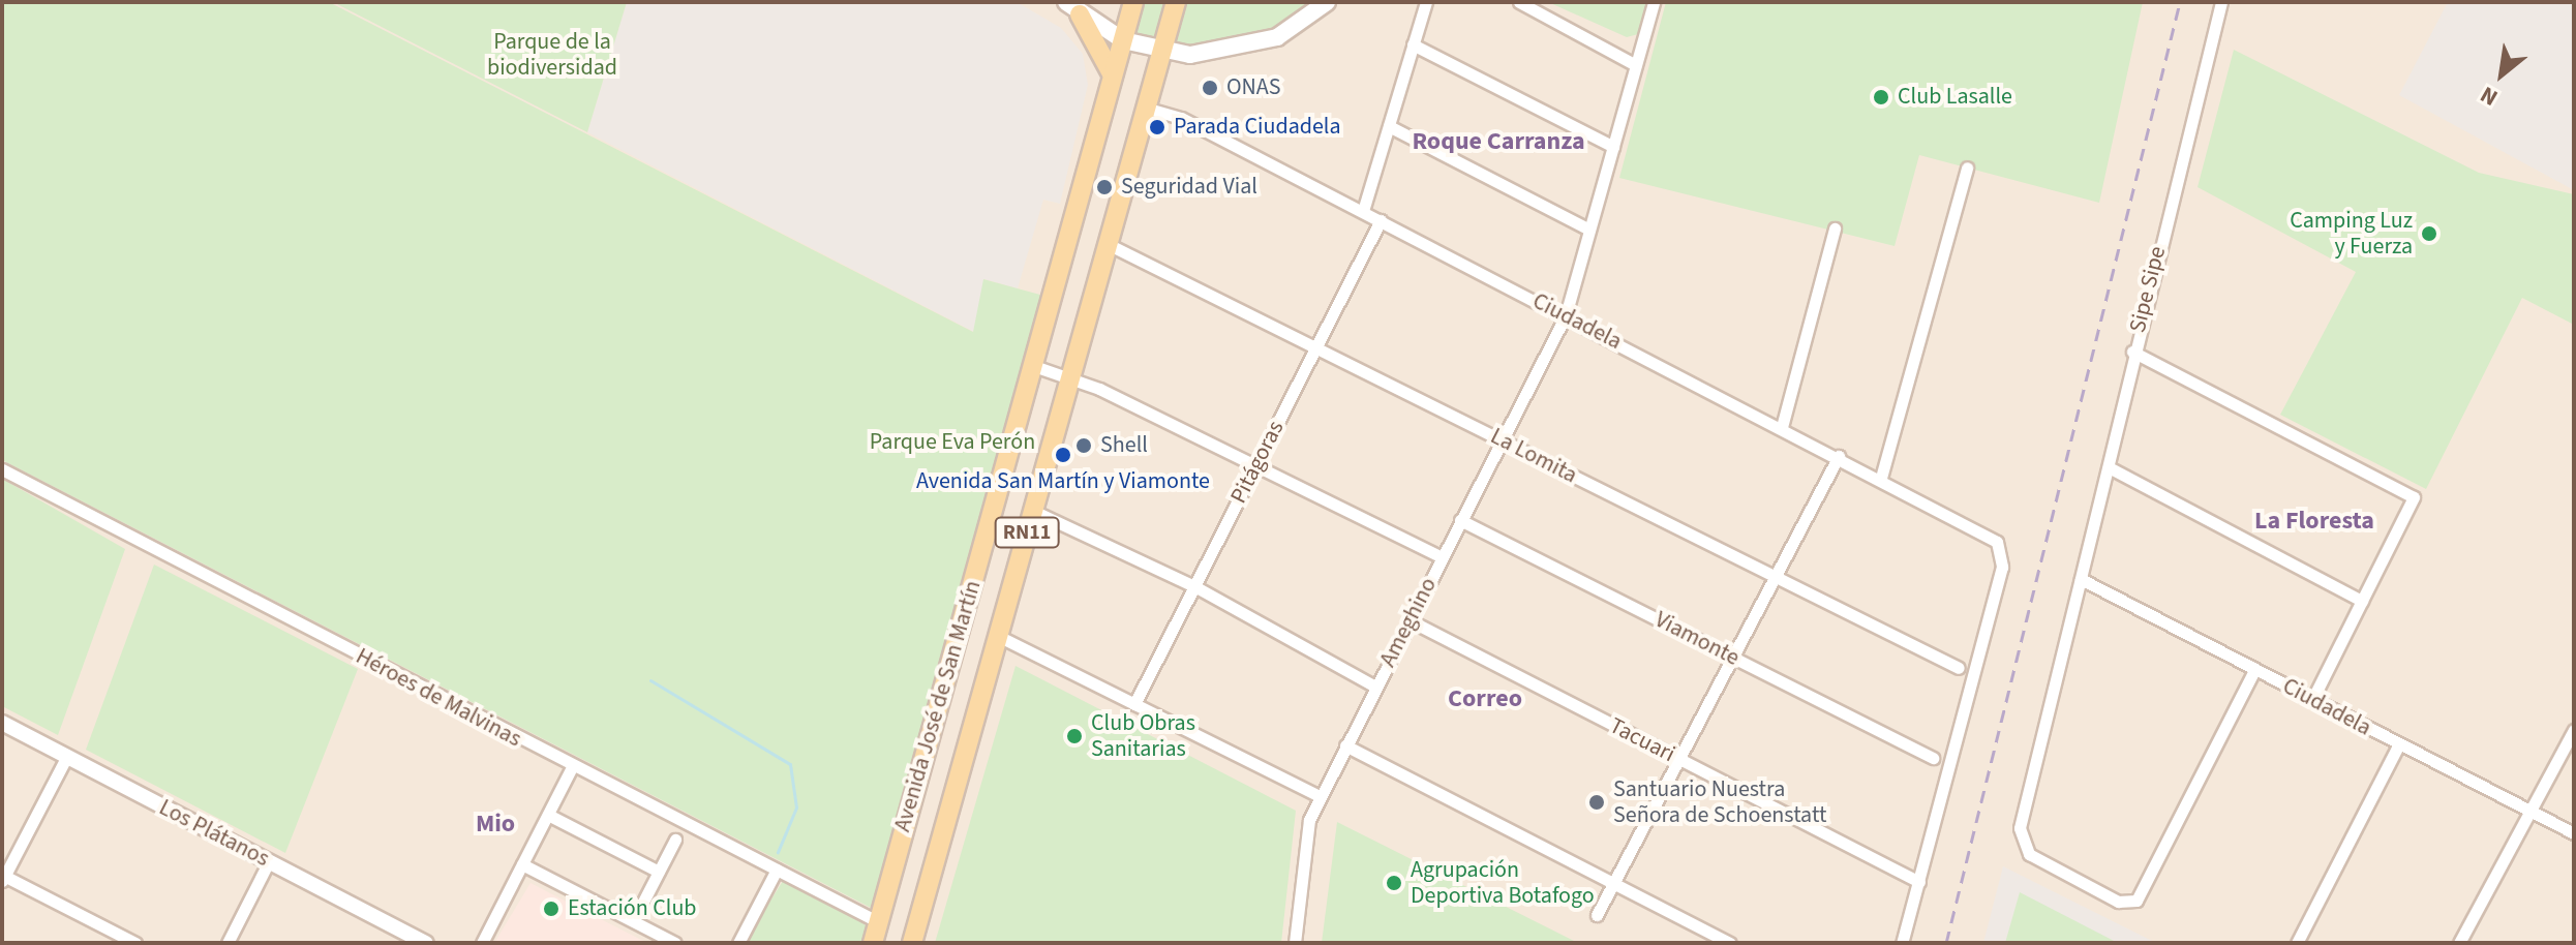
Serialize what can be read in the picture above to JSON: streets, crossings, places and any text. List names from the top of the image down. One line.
{"streets":{"main road":["RN11","Avenida José de San Martín"],"street":["Sipe Sipe","Ciudadela","La Lomita","Pitágoras","Ameghino","Viamonte","Héroes de Malvinas","Tacuari","Los Plátanos"]},"crossings":[["Sipe Sipe","Ciudadela"],["Ciudadela","Pitágoras"],["Ciudadela","Ameghino"],["Ciudadela","Avenida José de San Martín"],["Ciudadela","Tacuari"],["La Lomita","Pitágoras"],["La Lomita","Ameghino"],["La Lomita","Avenida José de San Martín"],["RN11","Avenida José de San Martín"],["Ameghino","Viamonte"],["Ameghino","Tacuari"],["Héroes de Malvinas","Avenida José de San Martín"]],"districts":["Roque Carranza","La Floresta","Correo","Mio"],"parks":["Parque de la biodiversidad","Parque Eva Perón"],"places":["ONAS","Club Lasalle","Parada Ciudadela","Seguridad Vial","Camping Luz y Fuerza","Shell","Avenida San Martín y Viamonte","Club Obras Sanitarias","Santuario Nuestra Señora de Schoenstatt","Agrupación Deportiva Botafogo","Estación Club"],"north":"bottom left"}
